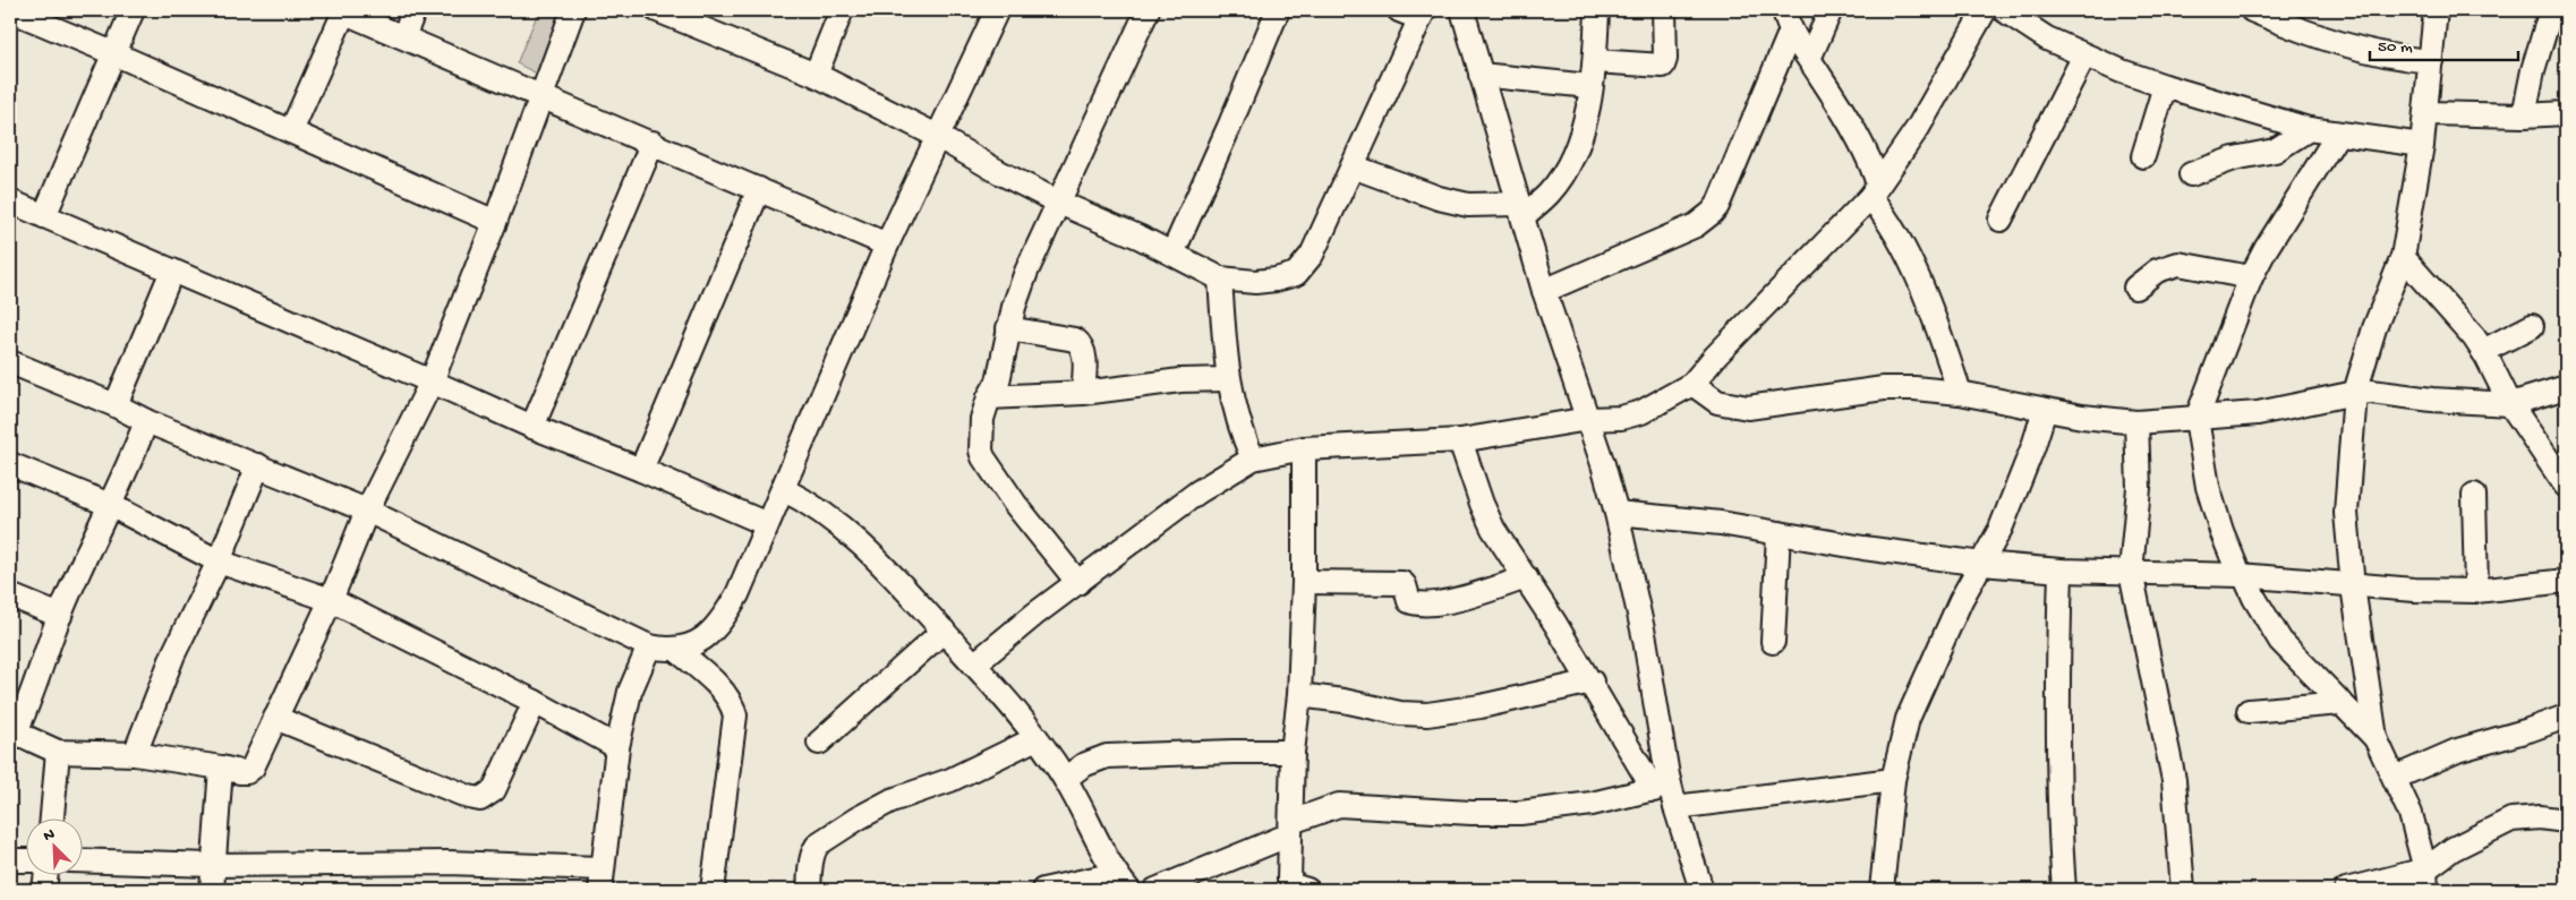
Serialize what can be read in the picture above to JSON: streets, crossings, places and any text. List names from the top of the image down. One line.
{"scale_bar":"50 m","north":"top left"}
